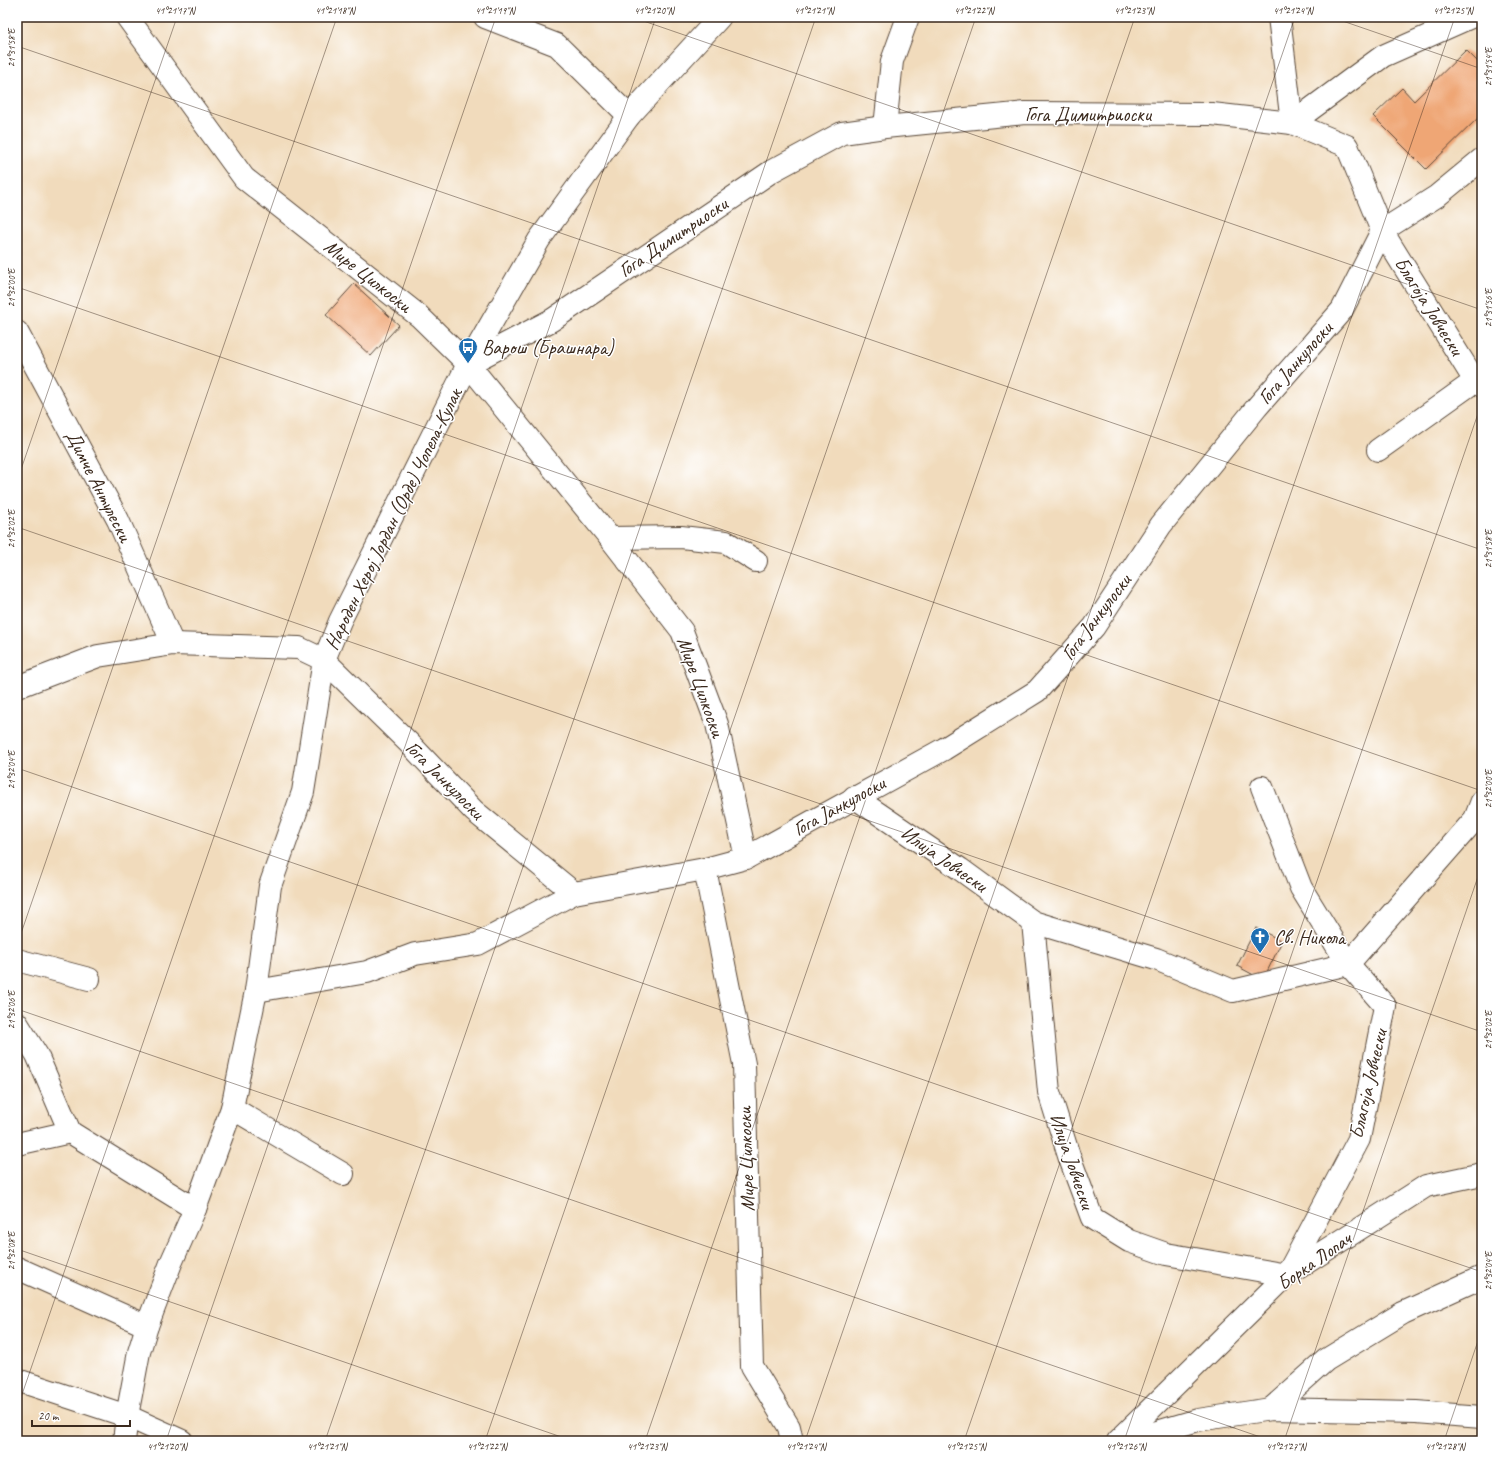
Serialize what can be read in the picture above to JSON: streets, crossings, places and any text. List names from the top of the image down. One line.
{"streets":{"street":["Гога Димитриоски","Мире Цилкоски","Благоја Јовчески","Гога Јанкулоски","Димче Антулески","Народен Херој Јордан (Орде) Чопела-Кулак","Илија Јовчески","Борка Лопач"]},"crossings":[["Гога Димитриоски","Мире Цилкоски"],["Гога Димитриоски","Благоја Јовчески"],["Гога Димитриоски","Гога Јанкулоски"],["Гога Димитриоски","Народен Херој Јордан (Орде) Чопела-Кулак"],["Мире Цилкоски","Гога Јанкулоски"],["Мире Цилкоски","Народен Херој Јордан (Орде) Чопела-Кулак"],["Благоја Јовчески","Гога Јанкулоски"],["Благоја Јовчески","Илија Јовчески"],["Благоја Јовчески","Борка Лопач"],["Гога Јанкулоски","Народен Херој Јордан (Орде) Чопела-Кулак"],["Гога Јанкулоски","Илија Јовчески"],["Илија Јовчески","Борка Лопач"]],"places":{"bus stop":["Варош (Брашнара)"],"church":["Св. Никола"]},"scale_bar":"20 m","coordinates":["41°21'17\"N","41°21'18\"N","41°21'19\"N","41°21'20\"N","41°21'21\"N","41°21'22\"N","41°21'23\"N","41°21'24\"N","41°21'25\"N","21°31'58\"E","21°31'54\"E","21°32'00\"E","21°31'56\"E","21°32'02\"E","21°32'04\"E","21°32'06\"E","21°32'08\"E","41°21'26\"N","41°21'27\"N","41°21'28\"N"]}
